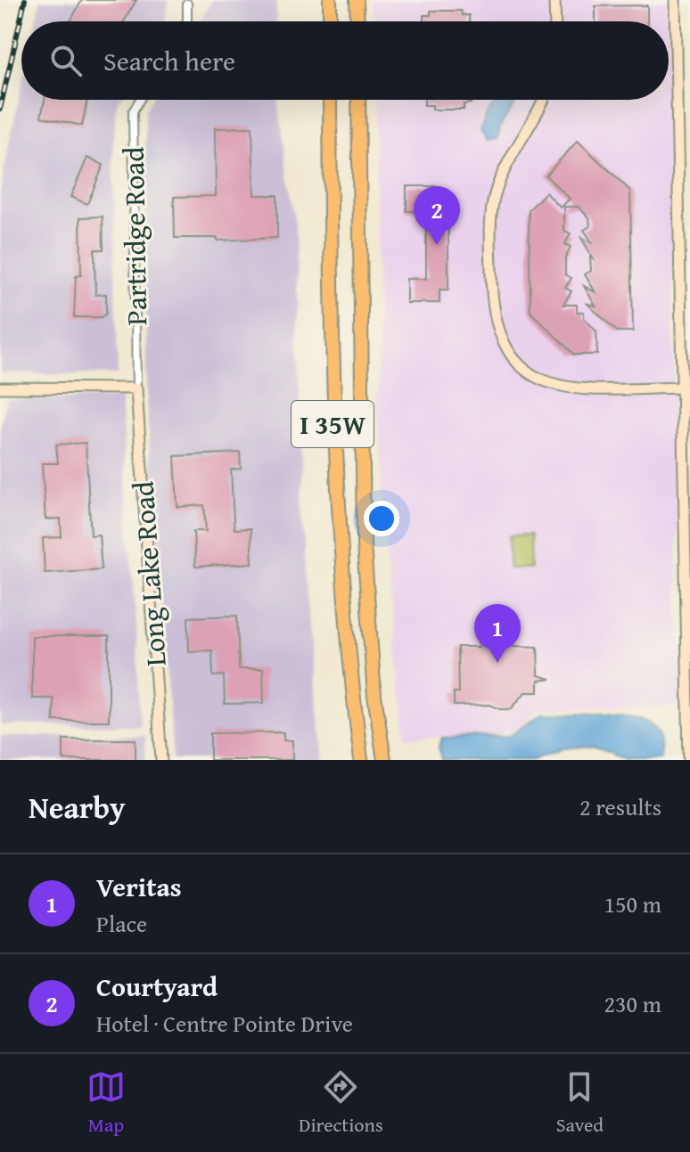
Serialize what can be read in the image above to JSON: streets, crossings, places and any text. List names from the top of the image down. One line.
{"streets":{"highway":["I 35W"],"street":["Partridge Road","Long Lake Road"]},"crossings":[["Partridge Road","Long Lake Road"]],"page":{"search":"Search here","pins":["2","1"],"heading":["Nearby","2 results"],"list":[{"mark":"1","name":"Veritas","note":"Place","value":"150 m"},{"mark":"2","name":"Courtyard","note":"Hotel · Centre Pointe Drive","value":"230 m"}],"nav":["Map","Directions","Saved"]}}
